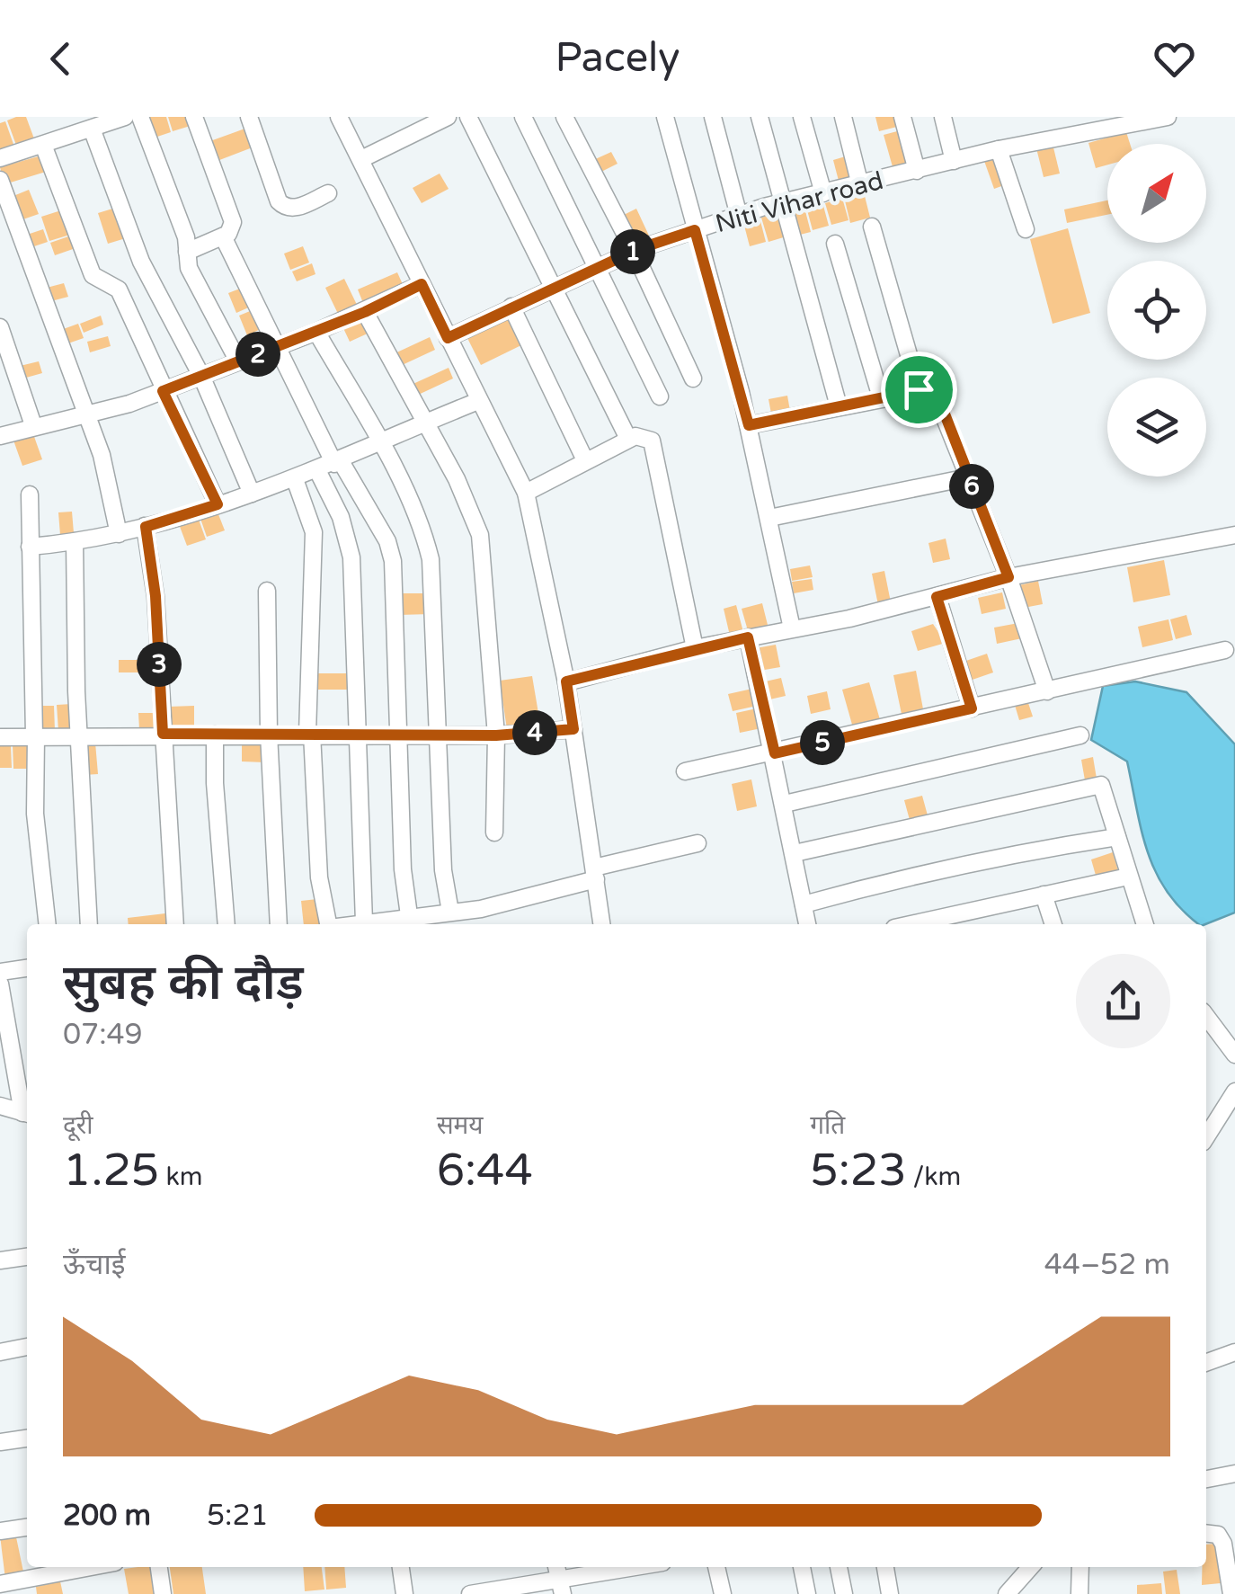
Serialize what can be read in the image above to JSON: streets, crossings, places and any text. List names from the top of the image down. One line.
{"streets":{"street":["Niti Vihar road"]},"north":"top right","page":{"header":"Pacely","pins":["1","2","6","3","4","5"],"heading":["सुबह की दौड़","07:49"],"stats":[["दूरी","1.25 km"],["समय","6:44"],["गति","5:23 /km"]],"chart":["ऊँचाई","44–52 m"],"list":[{"name":"200 m","note":"5:21"}]}}
